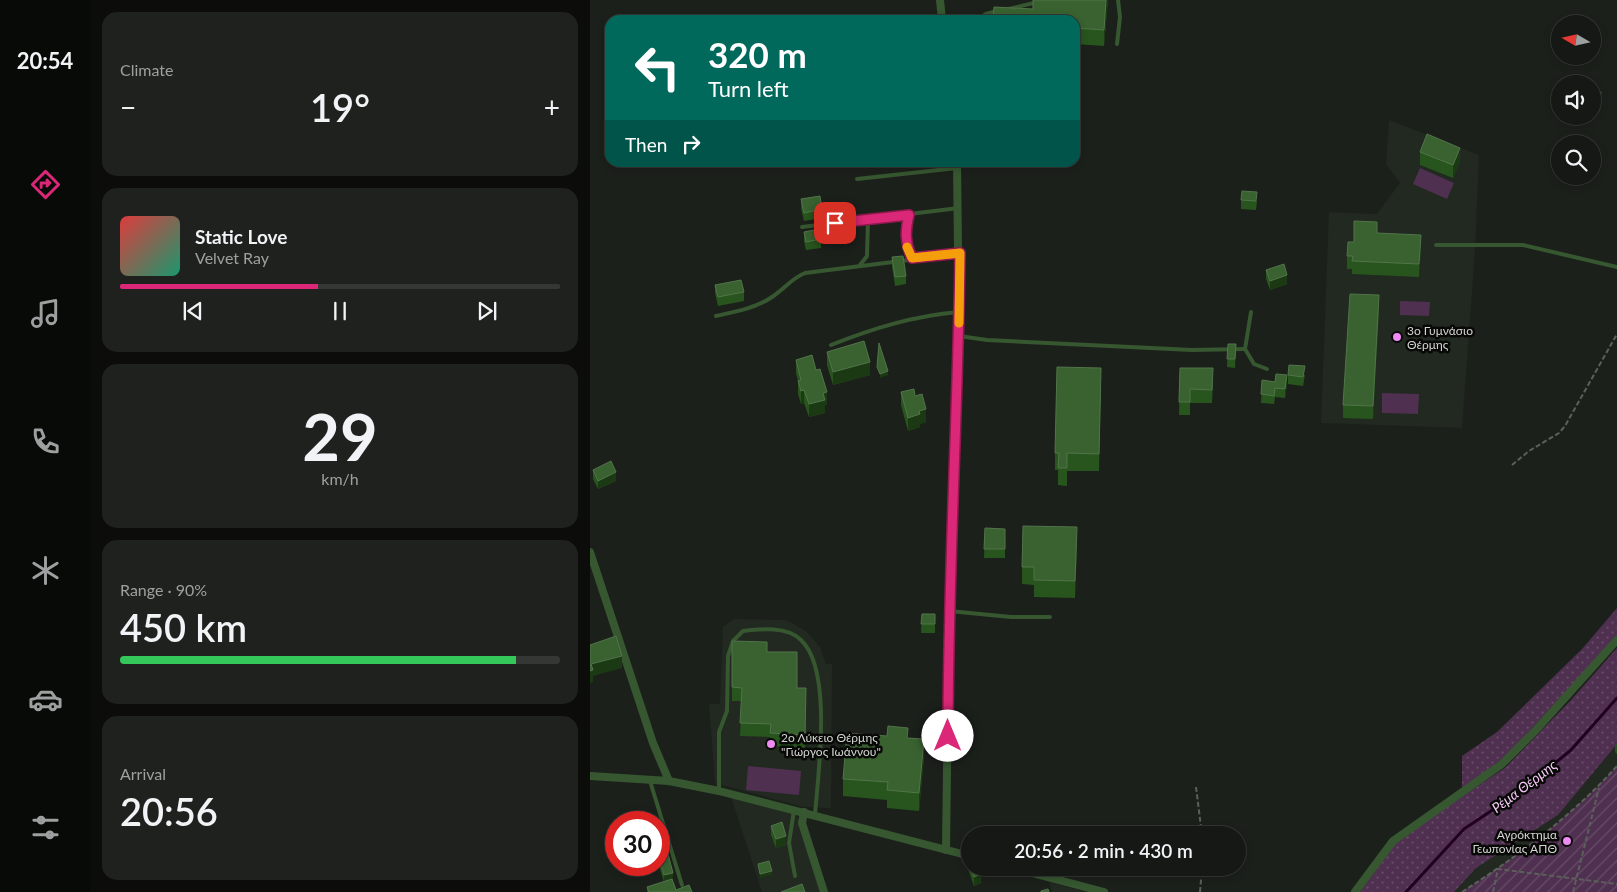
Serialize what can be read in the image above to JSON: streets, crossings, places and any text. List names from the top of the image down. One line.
{"water":["Ρέμα Θέρμης"],"places":["3ο Γυμνάσιο Θέρμης","2ο Λύκειο Θέρμης \"Γιώργος Ιωάννου\"","Αγρόκτημα Γεωπονίας ΑΠΘ"],"north":"left","page":{"tabs":"20:54","tile":["Climate",["29","km/h"],["Range · 90%","450 km"],["Arrival","20:56"]],"turn":["320 m","Turn left"],"heat":["−","19°","+"],"then":"Then","song":["Static Love","Velvet Ray"],"limit":"30","trip":"20:56 · 2 min · 430 m"}}
